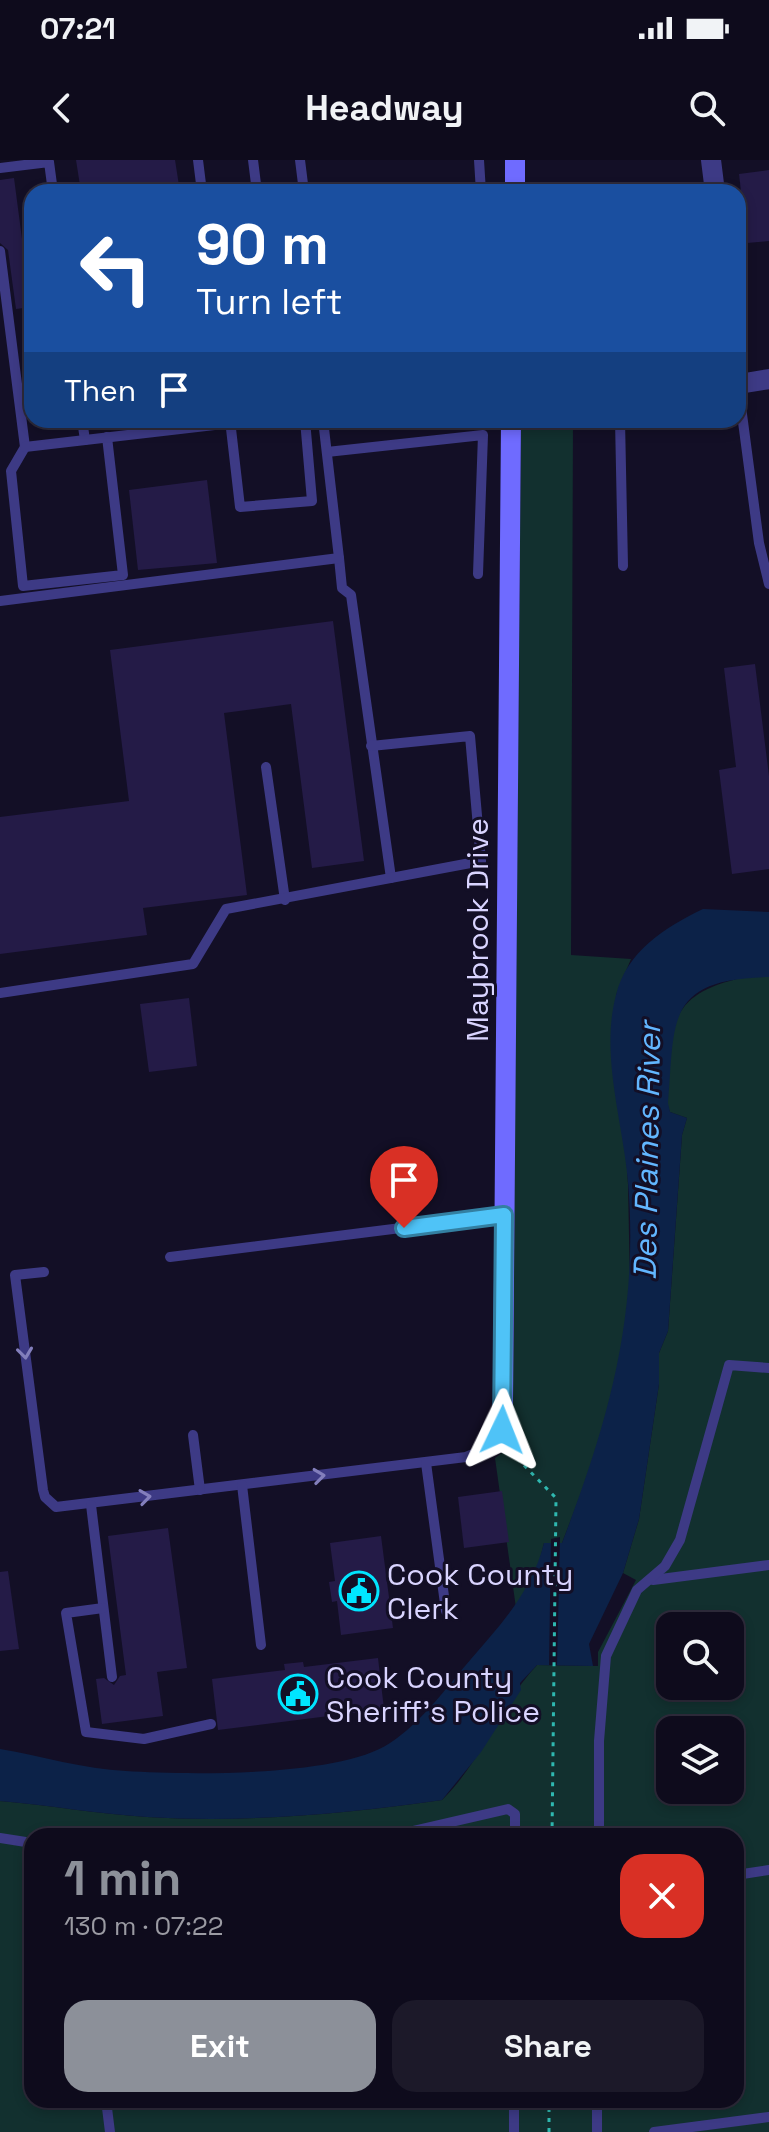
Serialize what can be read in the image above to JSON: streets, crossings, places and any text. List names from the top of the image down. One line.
{"streets":{"street":["Maybrook Drive"]},"water":["Des Plaines River"],"places":{"public building":["Cook County Clerk","Cook County Sheriff's Police"]},"page":{"status":"07:21","header":"Headway","turn":["90 m","Turn left"],"then":"Then","heading":["1 min","130 m · 07:22"],"buttons":["Exit","Share"]}}
